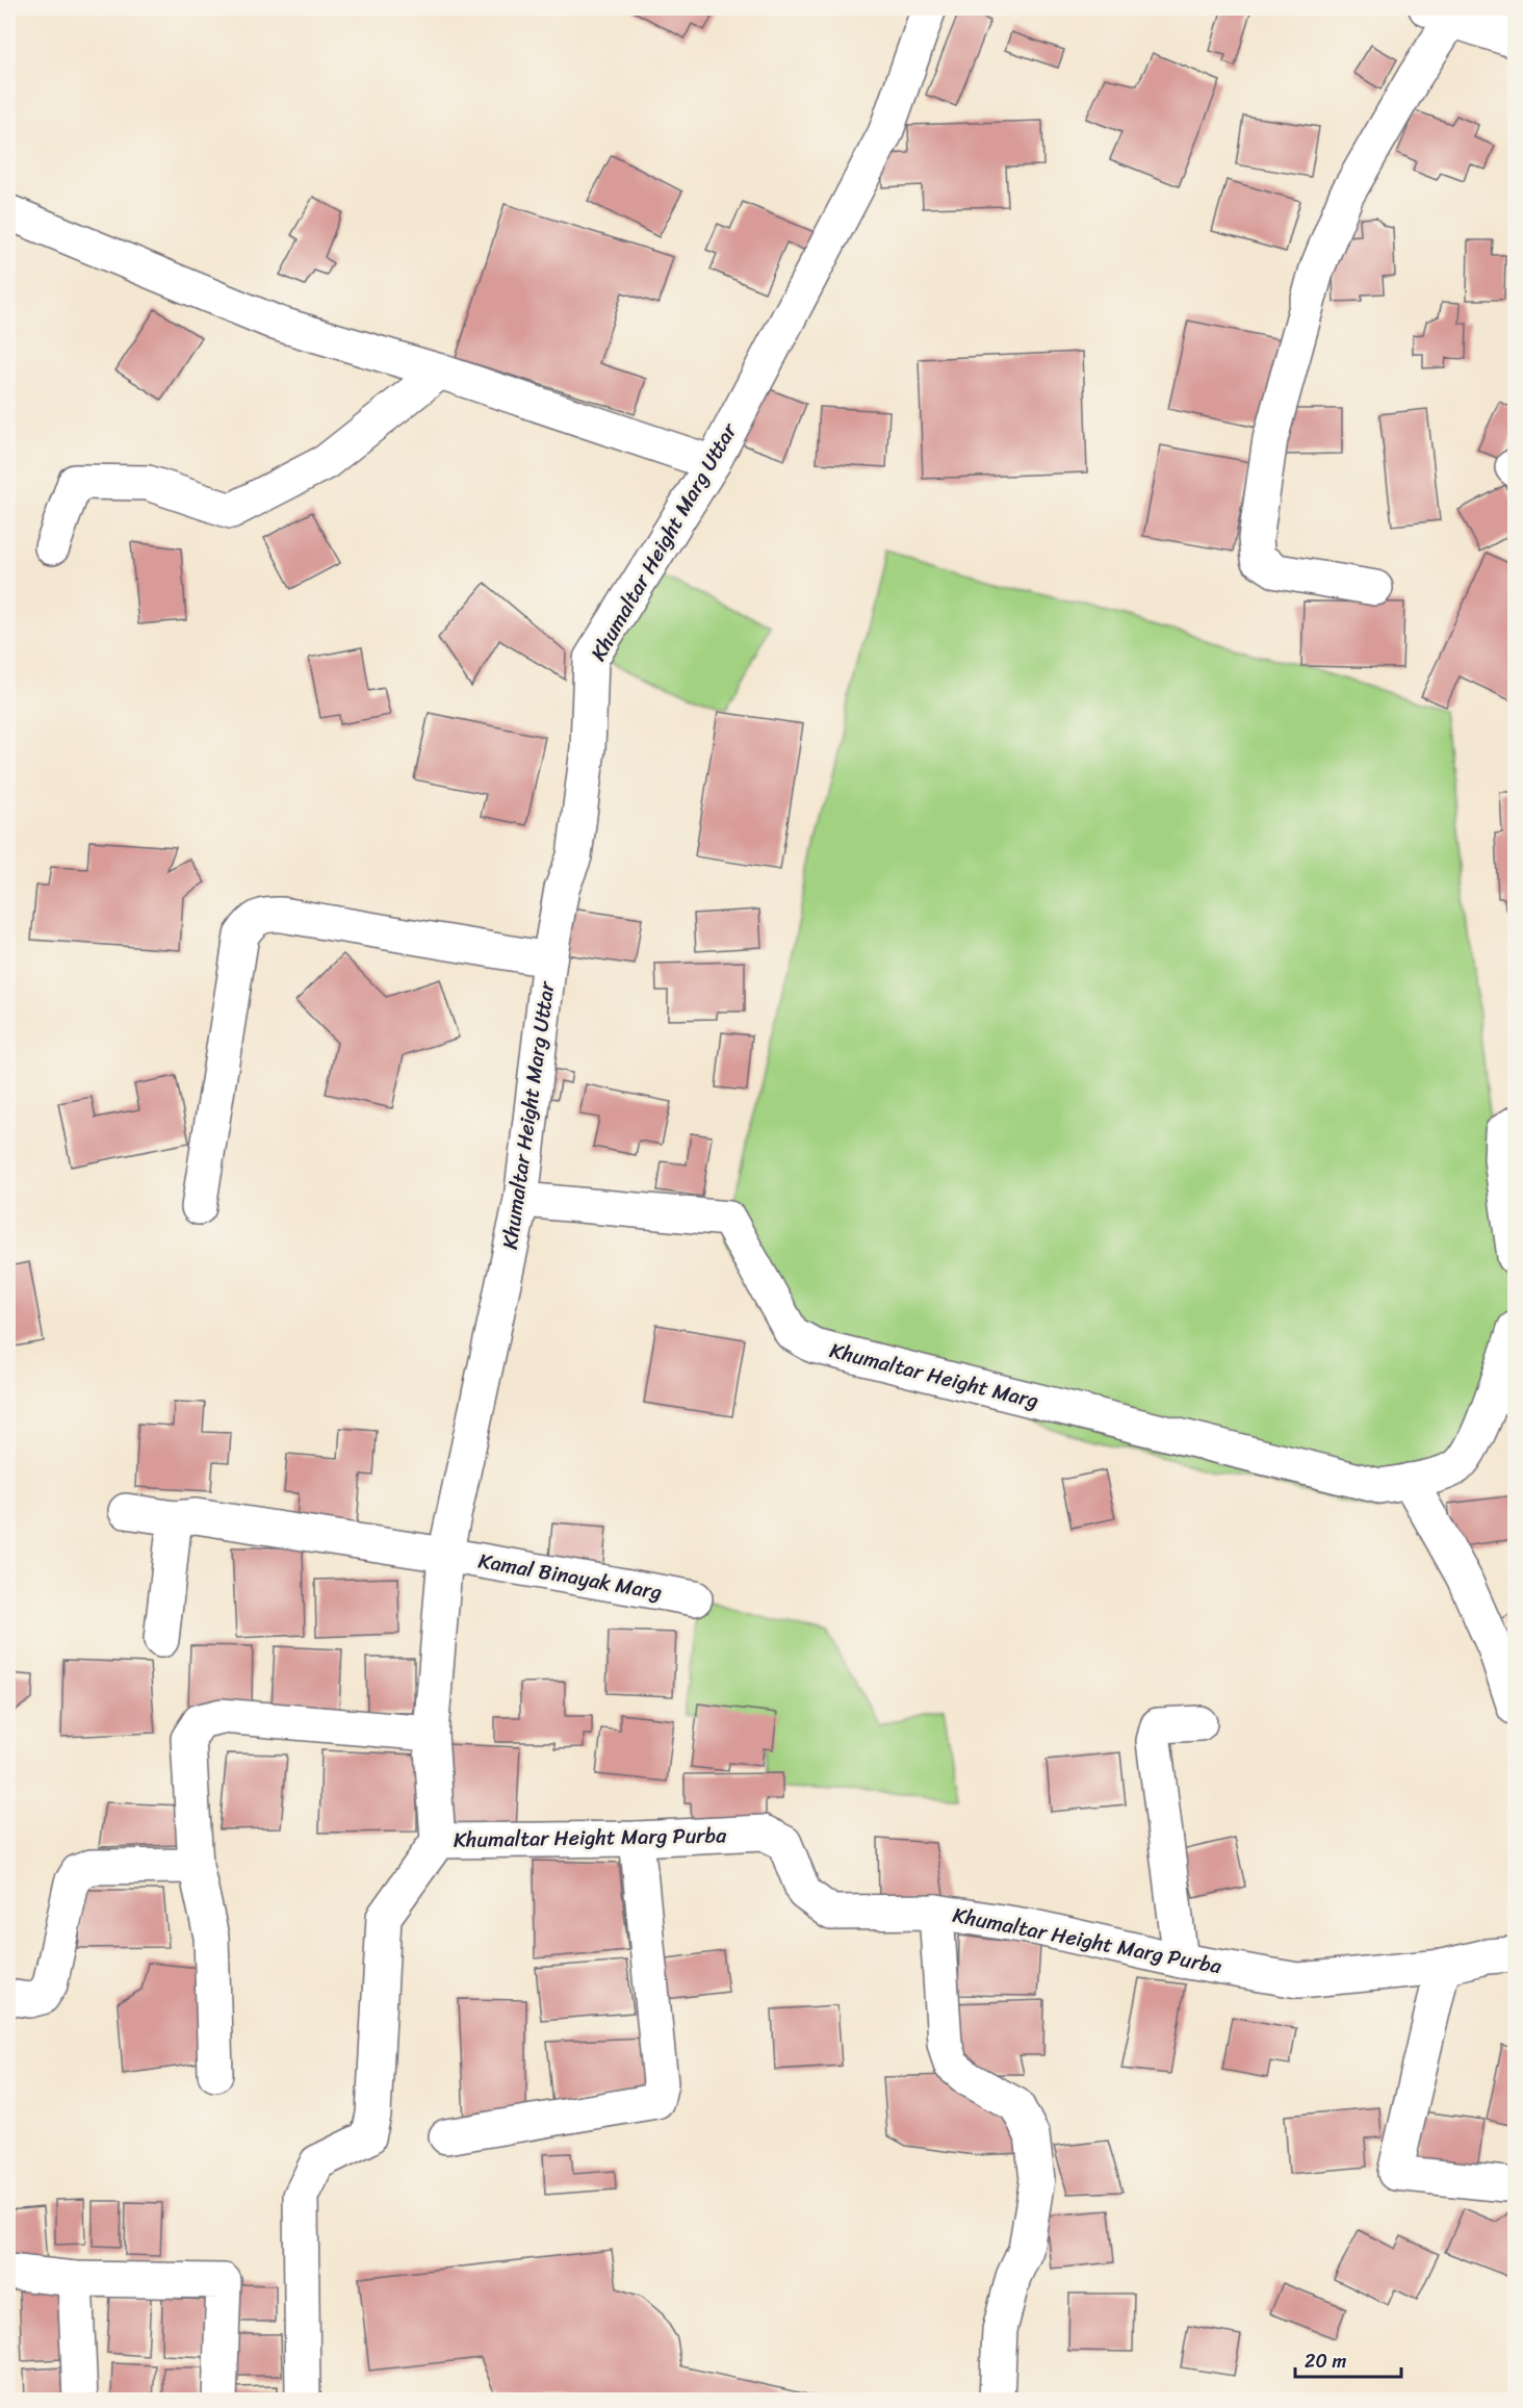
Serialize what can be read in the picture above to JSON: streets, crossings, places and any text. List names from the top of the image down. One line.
{"streets":{"street":["Khumaltar Height Marg Uttar","Khumaltar Height Marg","Kamal Binayak Marg","Khumaltar Height Marg Purba"]},"crossings":[["Khumaltar Height Marg Uttar","Khumaltar Height Marg"],["Khumaltar Height Marg Uttar","Kamal Binayak Marg"],["Khumaltar Height Marg Uttar","Khumaltar Height Marg Purba"]],"scale_bar":"20 m"}
